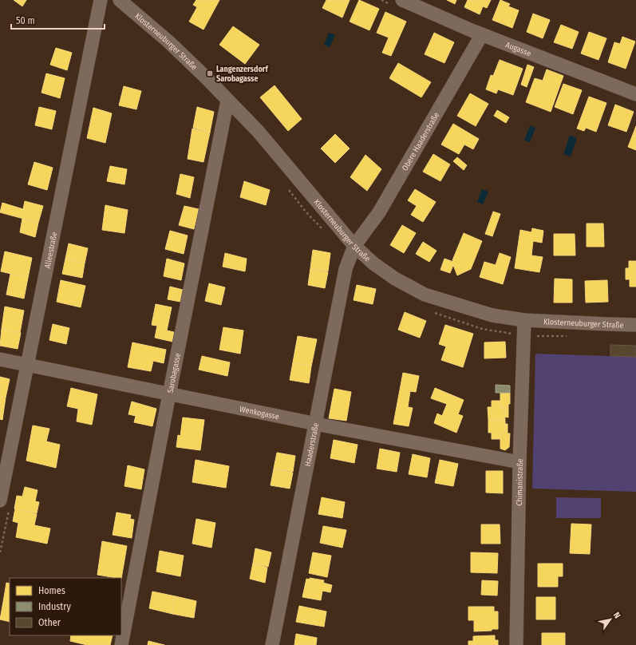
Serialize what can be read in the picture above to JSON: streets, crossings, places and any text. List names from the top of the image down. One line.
{"streets":{"street":["Klosterneuburger Straße","Augasse","Obere Haaderstraße","Alleestraße","Sarobagasse","Wenkogasse","Haaderstraße","Chimanistraße"]},"crossings":[["Klosterneuburger Straße","Obere Haaderstraße"],["Klosterneuburger Straße","Sarobagasse"],["Klosterneuburger Straße","Haaderstraße"],["Klosterneuburger Straße","Chimanistraße"],["Augasse","Obere Haaderstraße"],["Obere Haaderstraße","Haaderstraße"],["Alleestraße","Wenkogasse"],["Sarobagasse","Wenkogasse"],["Wenkogasse","Haaderstraße"],["Wenkogasse","Chimanistraße"]],"places":{"transit":["Langenzersdorf Sarobagasse"]},"legend":["Homes","Industry","Other"],"scale_bar":"50 m","north":"top right"}
